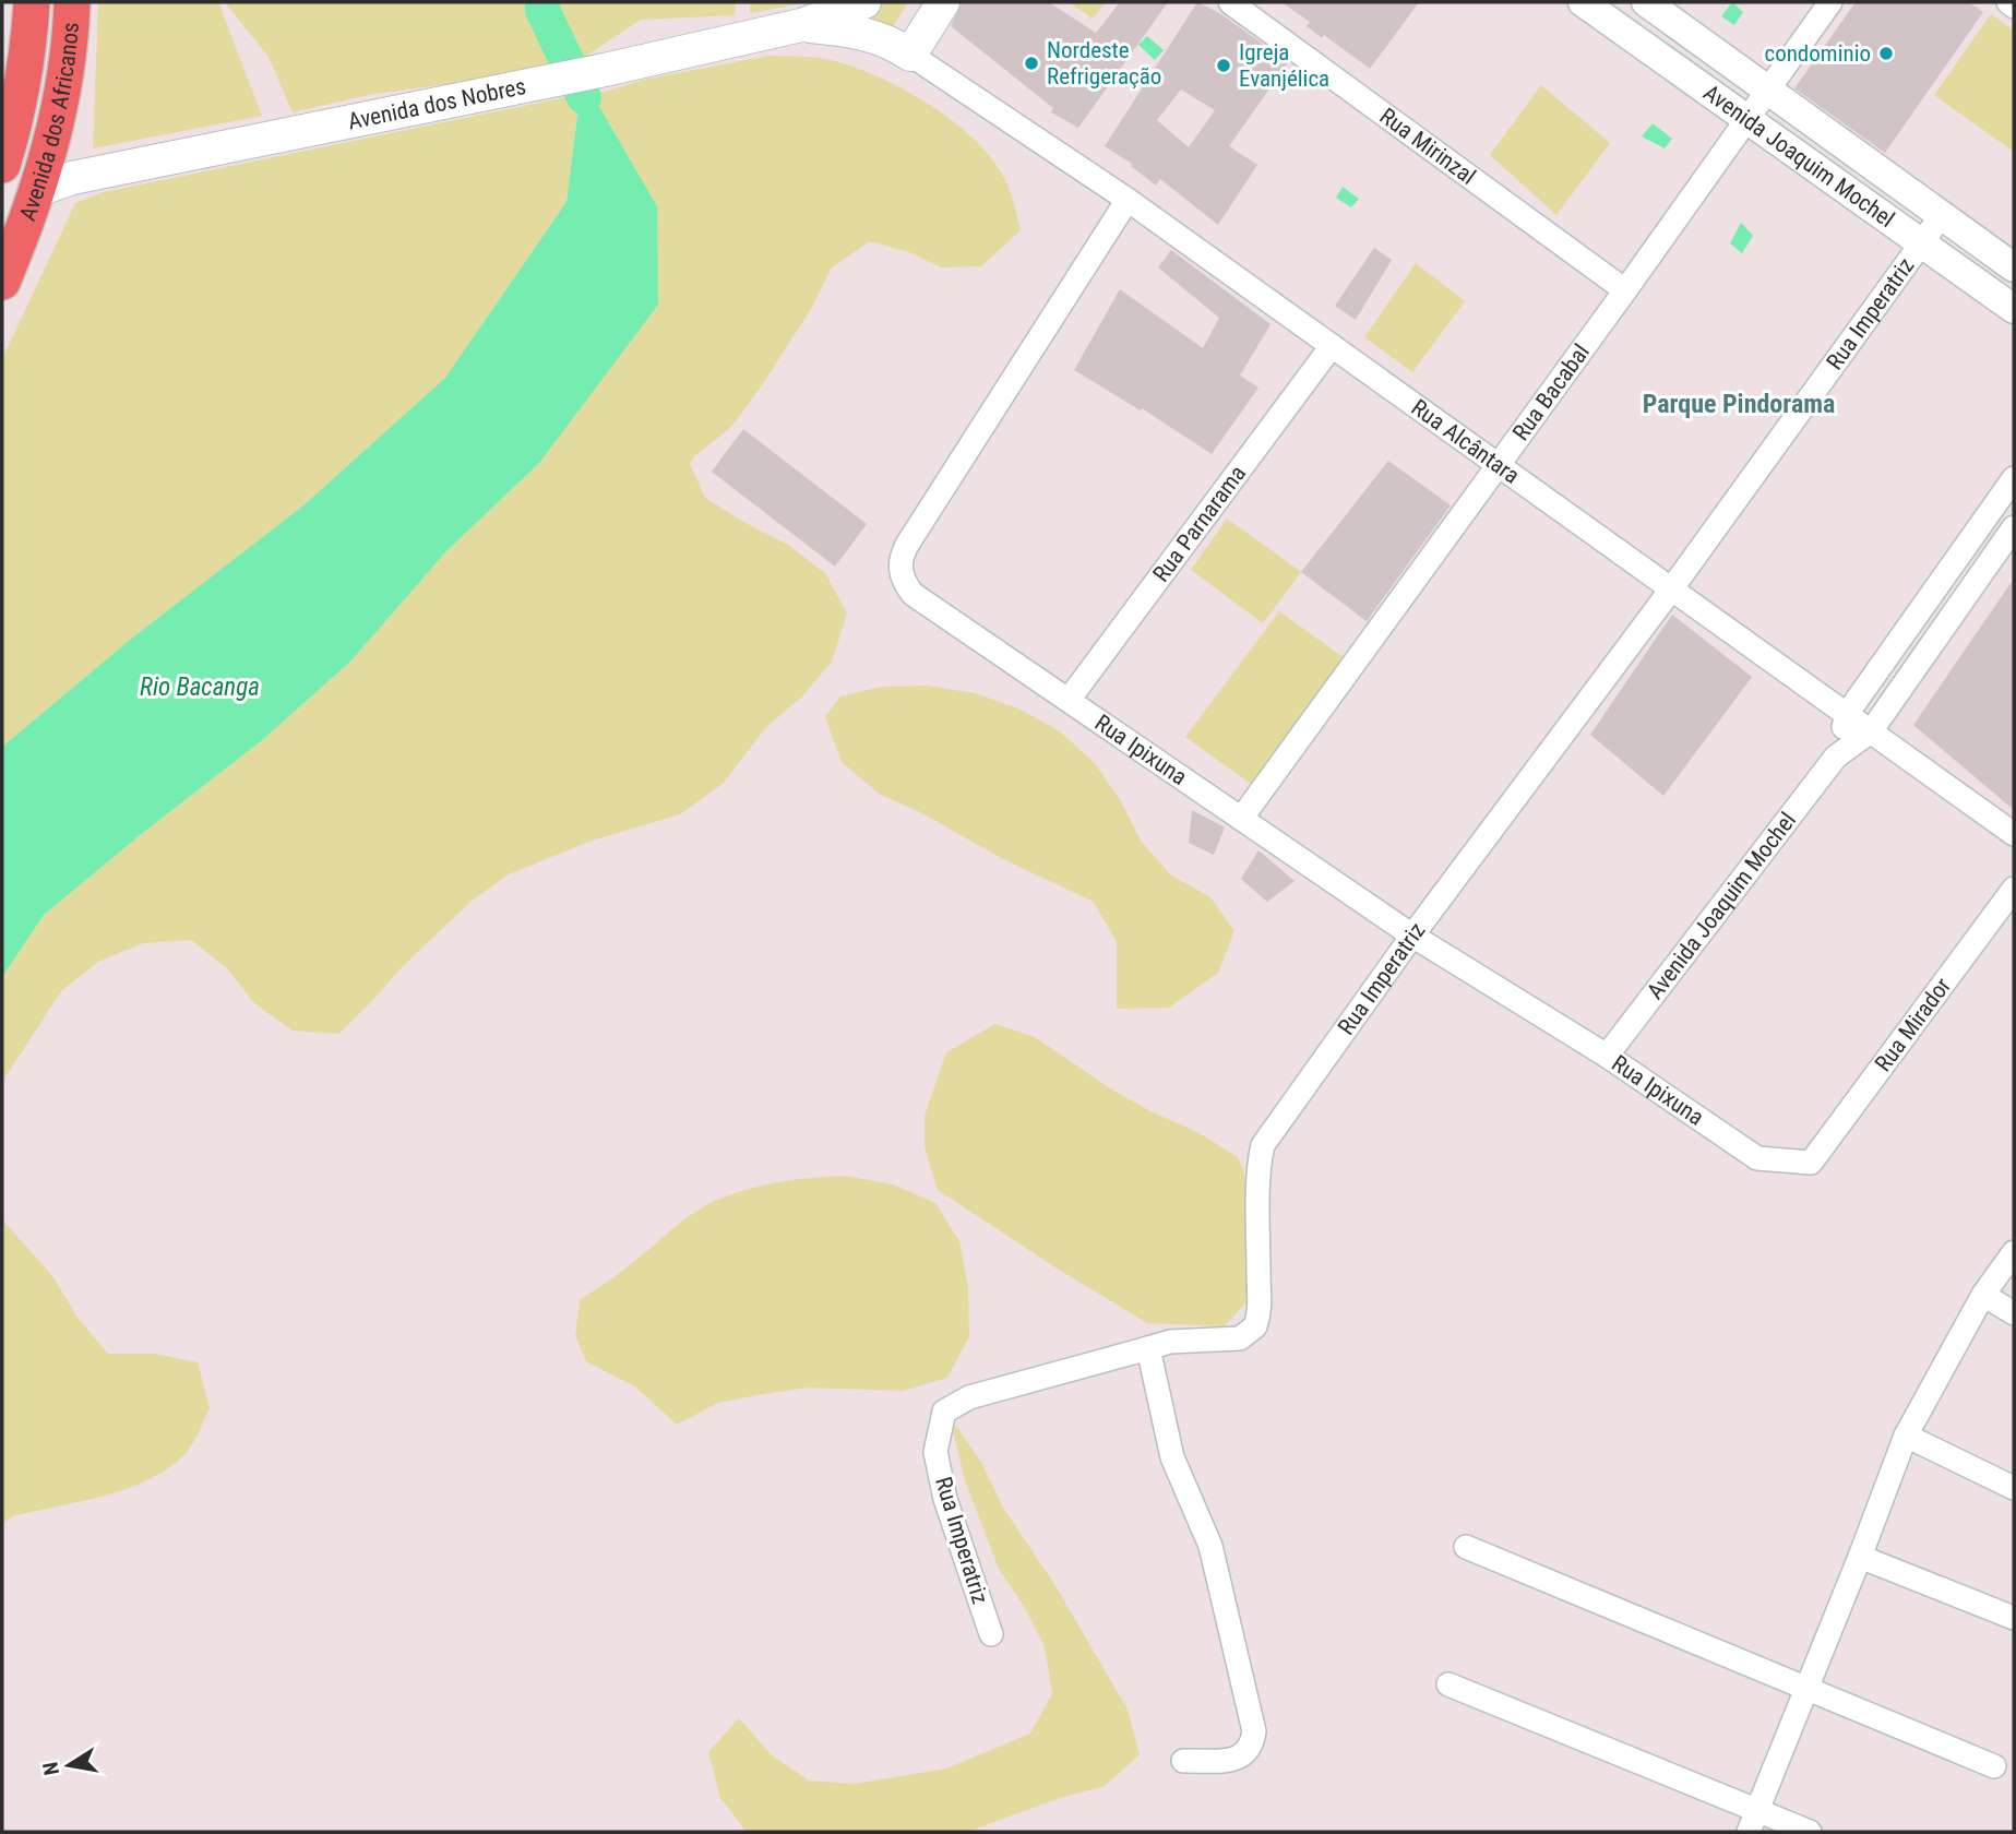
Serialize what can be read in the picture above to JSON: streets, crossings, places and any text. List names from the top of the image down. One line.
{"streets":{"main road":["Avenida dos Nobres","Avenida dos Africanos"],"street":["Rua Mirinzal","Avenida Joaquim Mochel","Rua Imperatriz","Rua Bacabal","Rua Alcântara","Rua Parnarama","Rua Ipixuna","Rua Mirador"]},"crossings":[["Avenida dos Nobres","Avenida dos Africanos"],["Avenida dos Nobres","Rua Alcântara"],["Rua Mirinzal","Rua Bacabal"],["Avenida Joaquim Mochel","Rua Imperatriz"],["Avenida Joaquim Mochel","Rua Bacabal"],["Avenida Joaquim Mochel","Rua Alcântara"],["Avenida Joaquim Mochel","Rua Ipixuna"],["Rua Imperatriz","Rua Alcântara"],["Rua Imperatriz","Rua Ipixuna"],["Rua Bacabal","Rua Alcântara"],["Rua Bacabal","Rua Ipixuna"],["Rua Alcântara","Rua Parnarama"],["Rua Alcântara","Rua Ipixuna"],["Rua Parnarama","Rua Ipixuna"],["Rua Ipixuna","Rua Mirador"]],"districts":["Parque Pindorama"],"water":["Rio Bacanga"],"places":["condominio","Nordeste Refrigeração","Igreja Evanjélica"],"north":"left"}
